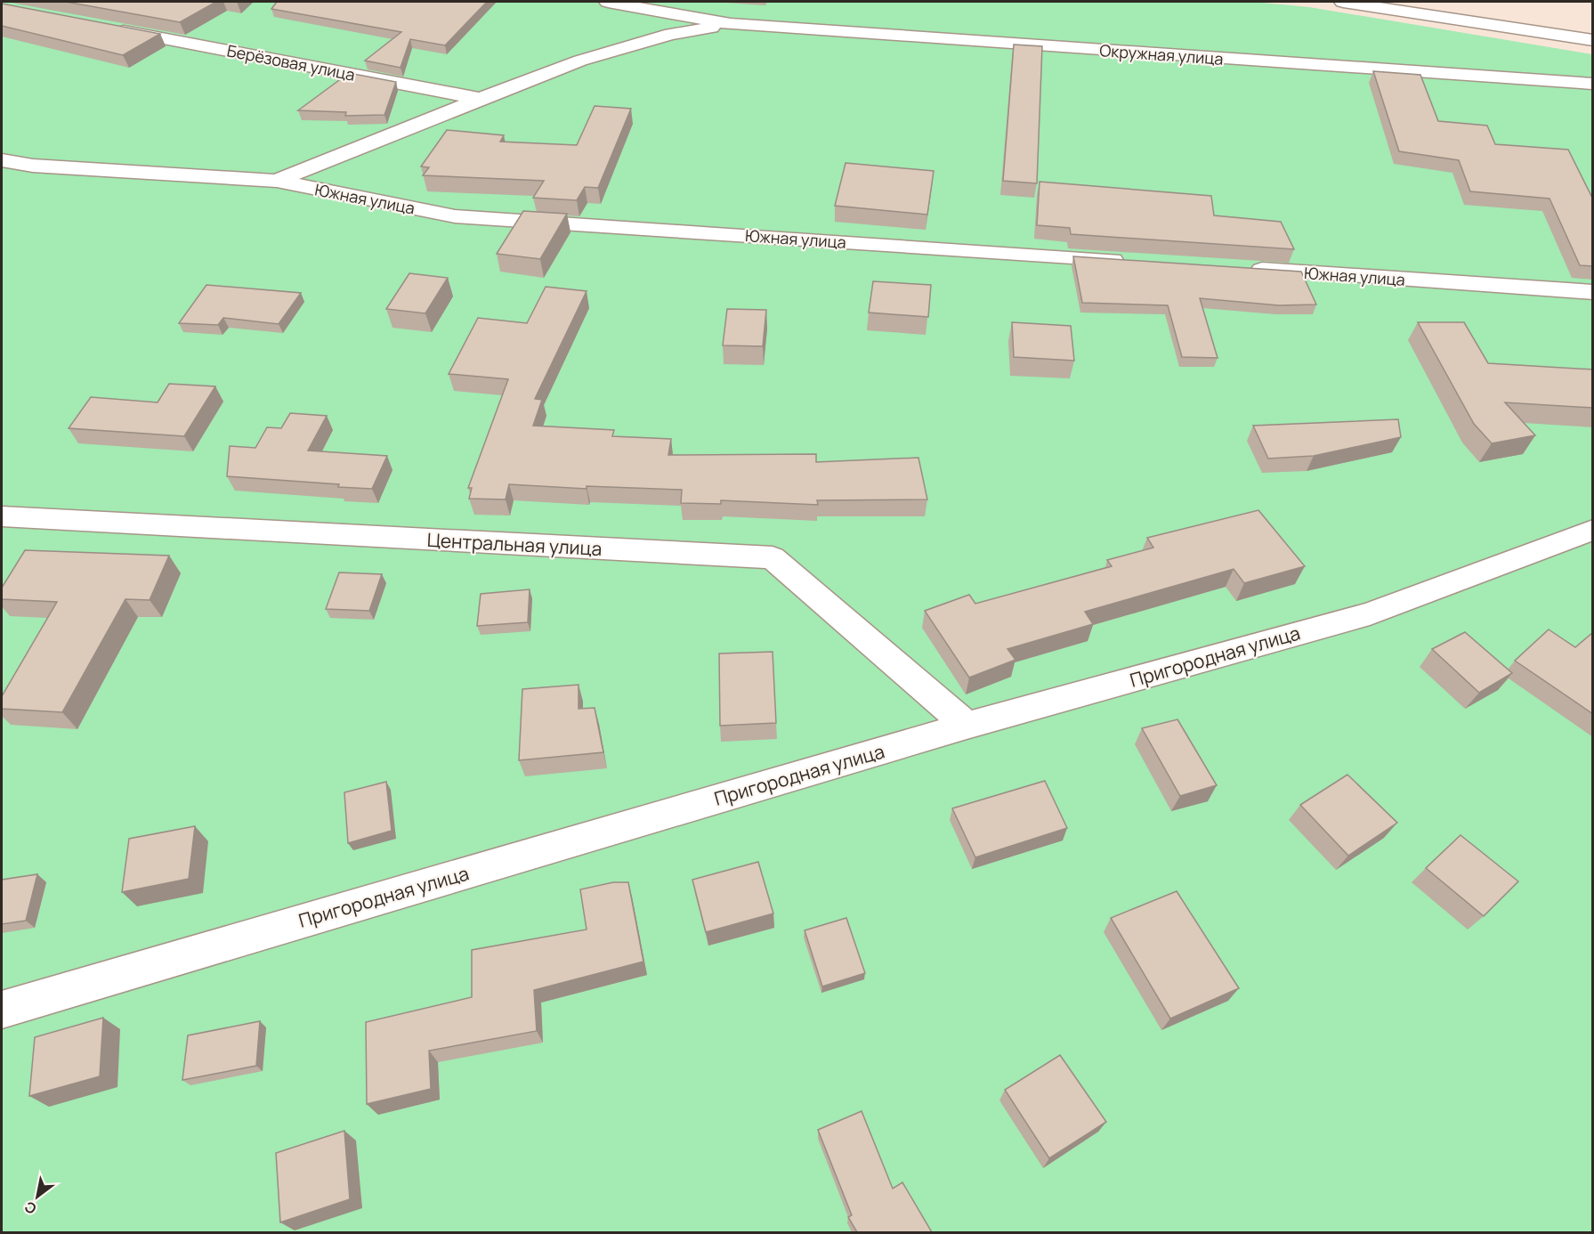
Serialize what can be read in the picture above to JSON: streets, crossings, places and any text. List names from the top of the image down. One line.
{"streets":{"street":["Окружная улица","Берёзовая улица","Южная улица","Центральная улица","Пригородная улица"]},"crossings":[["Центральная улица","Пригородная улица"]],"north":"bottom left"}
